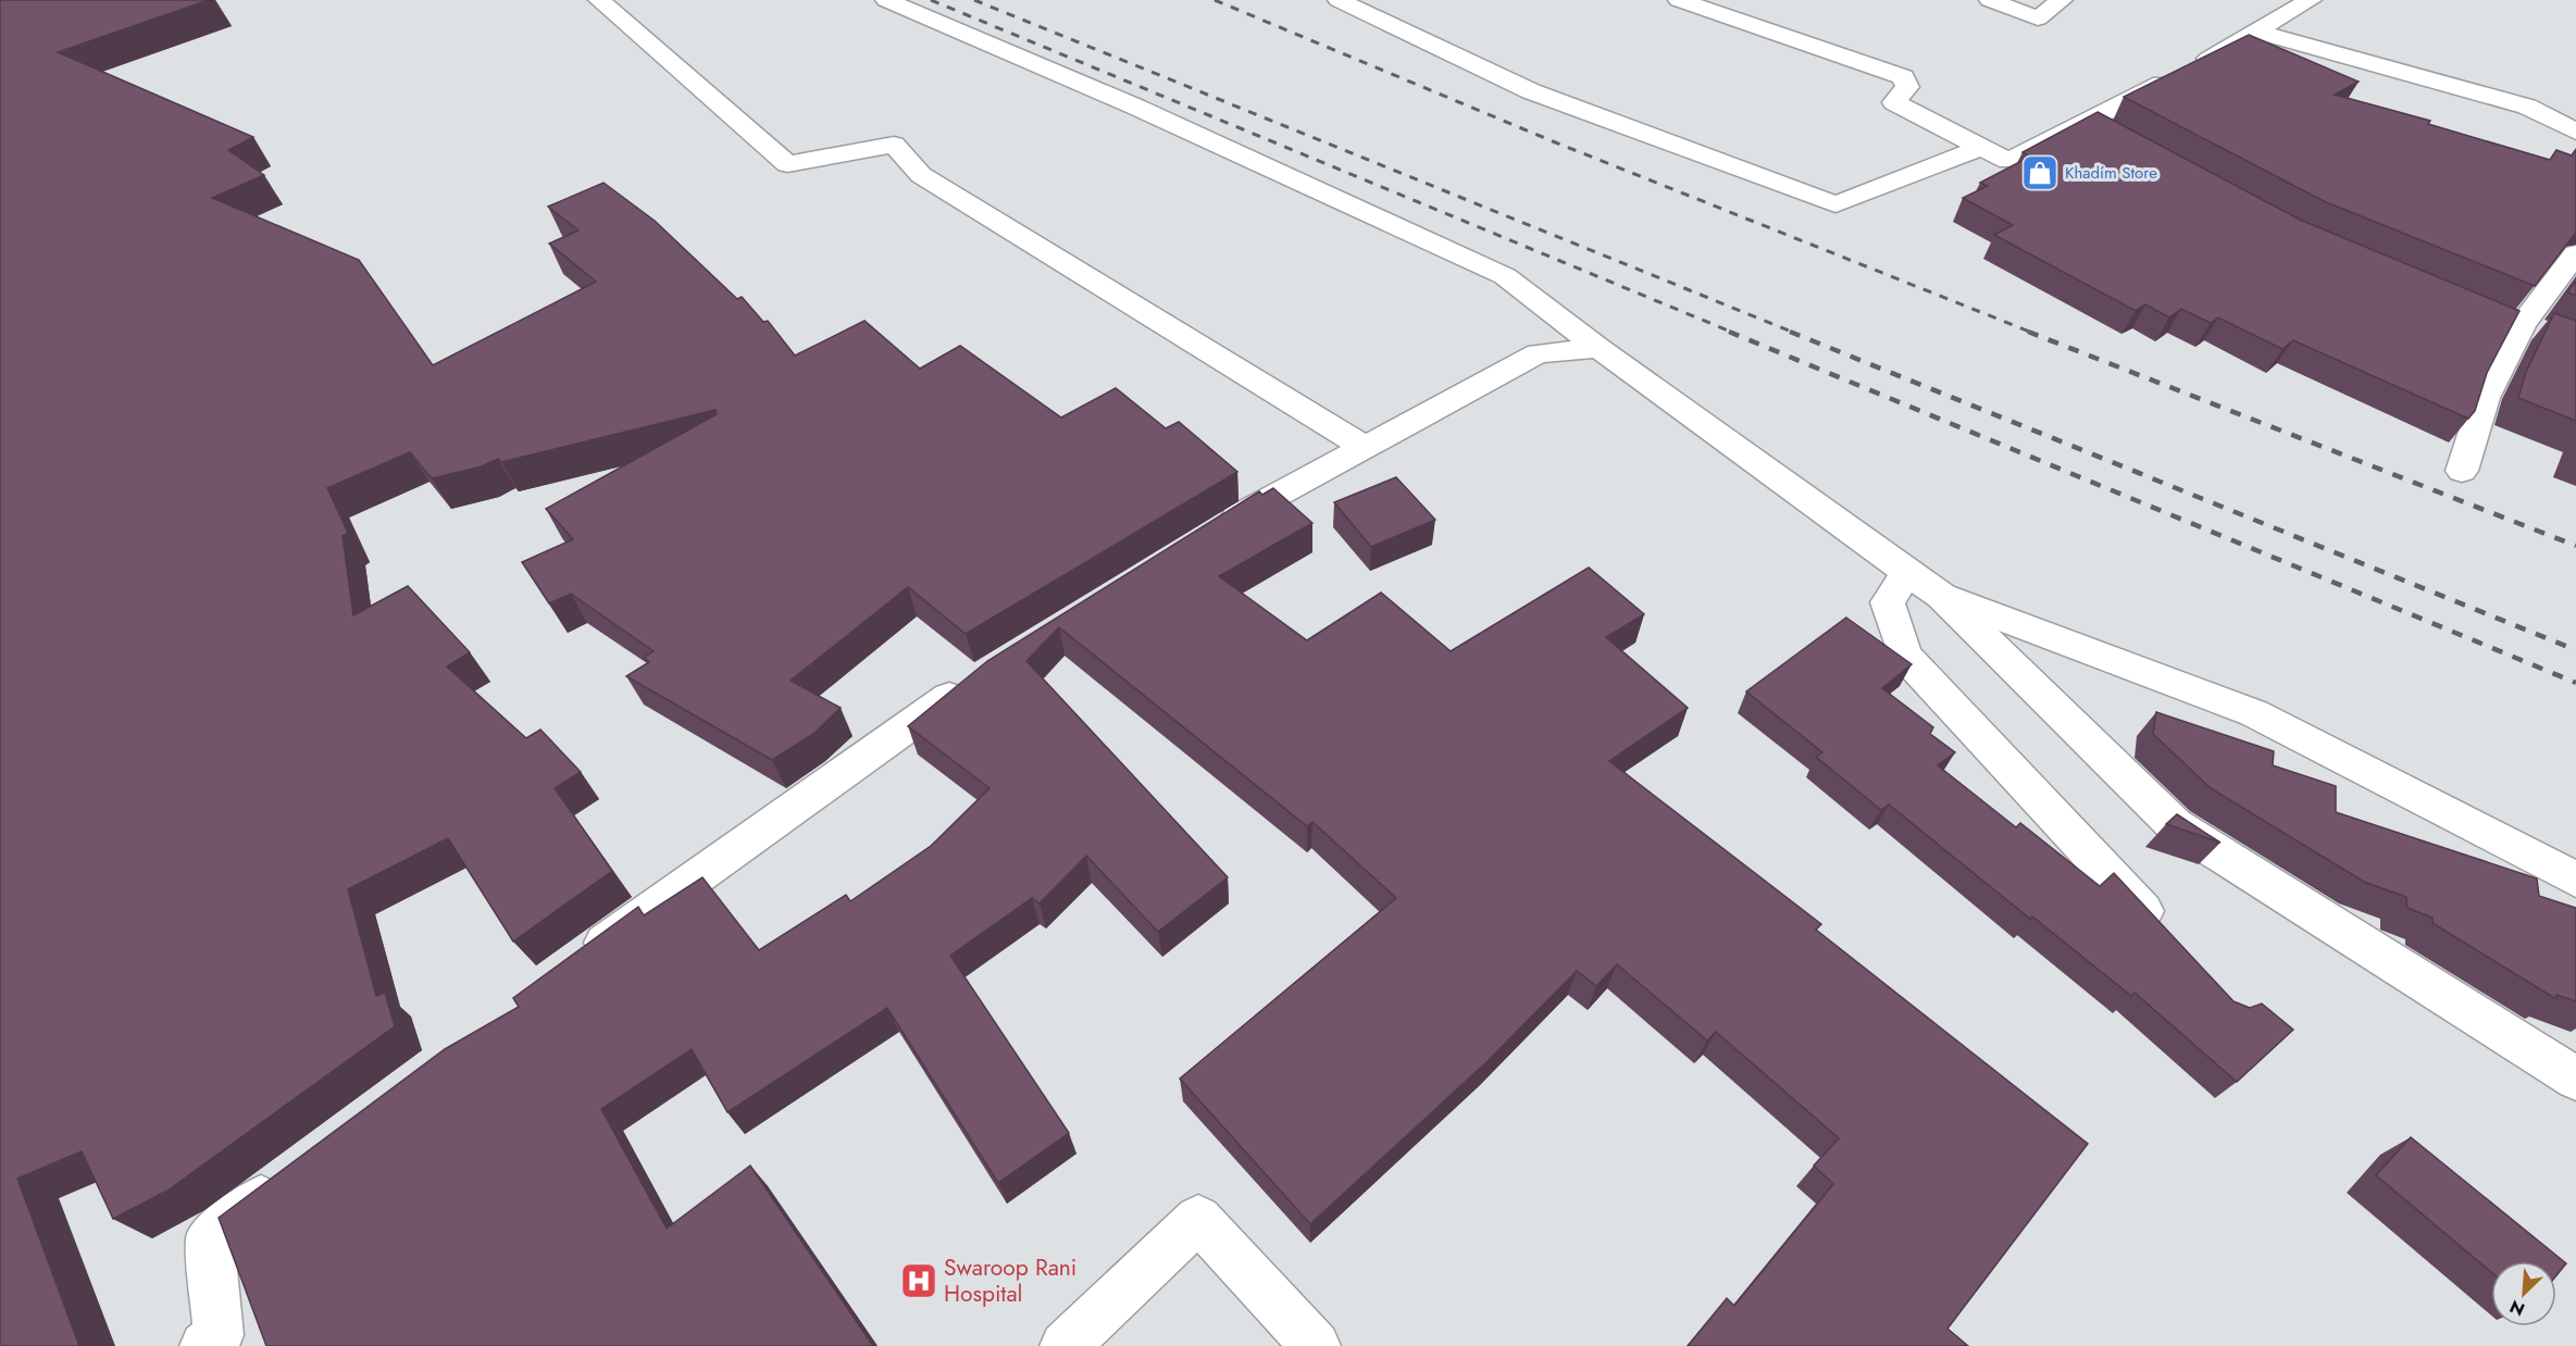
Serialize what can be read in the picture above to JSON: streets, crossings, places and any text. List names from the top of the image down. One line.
{"places":{"shop":["Khadim Store"],"hospital":["Swaroop Rani Hospital"]},"north":"bottom left"}
